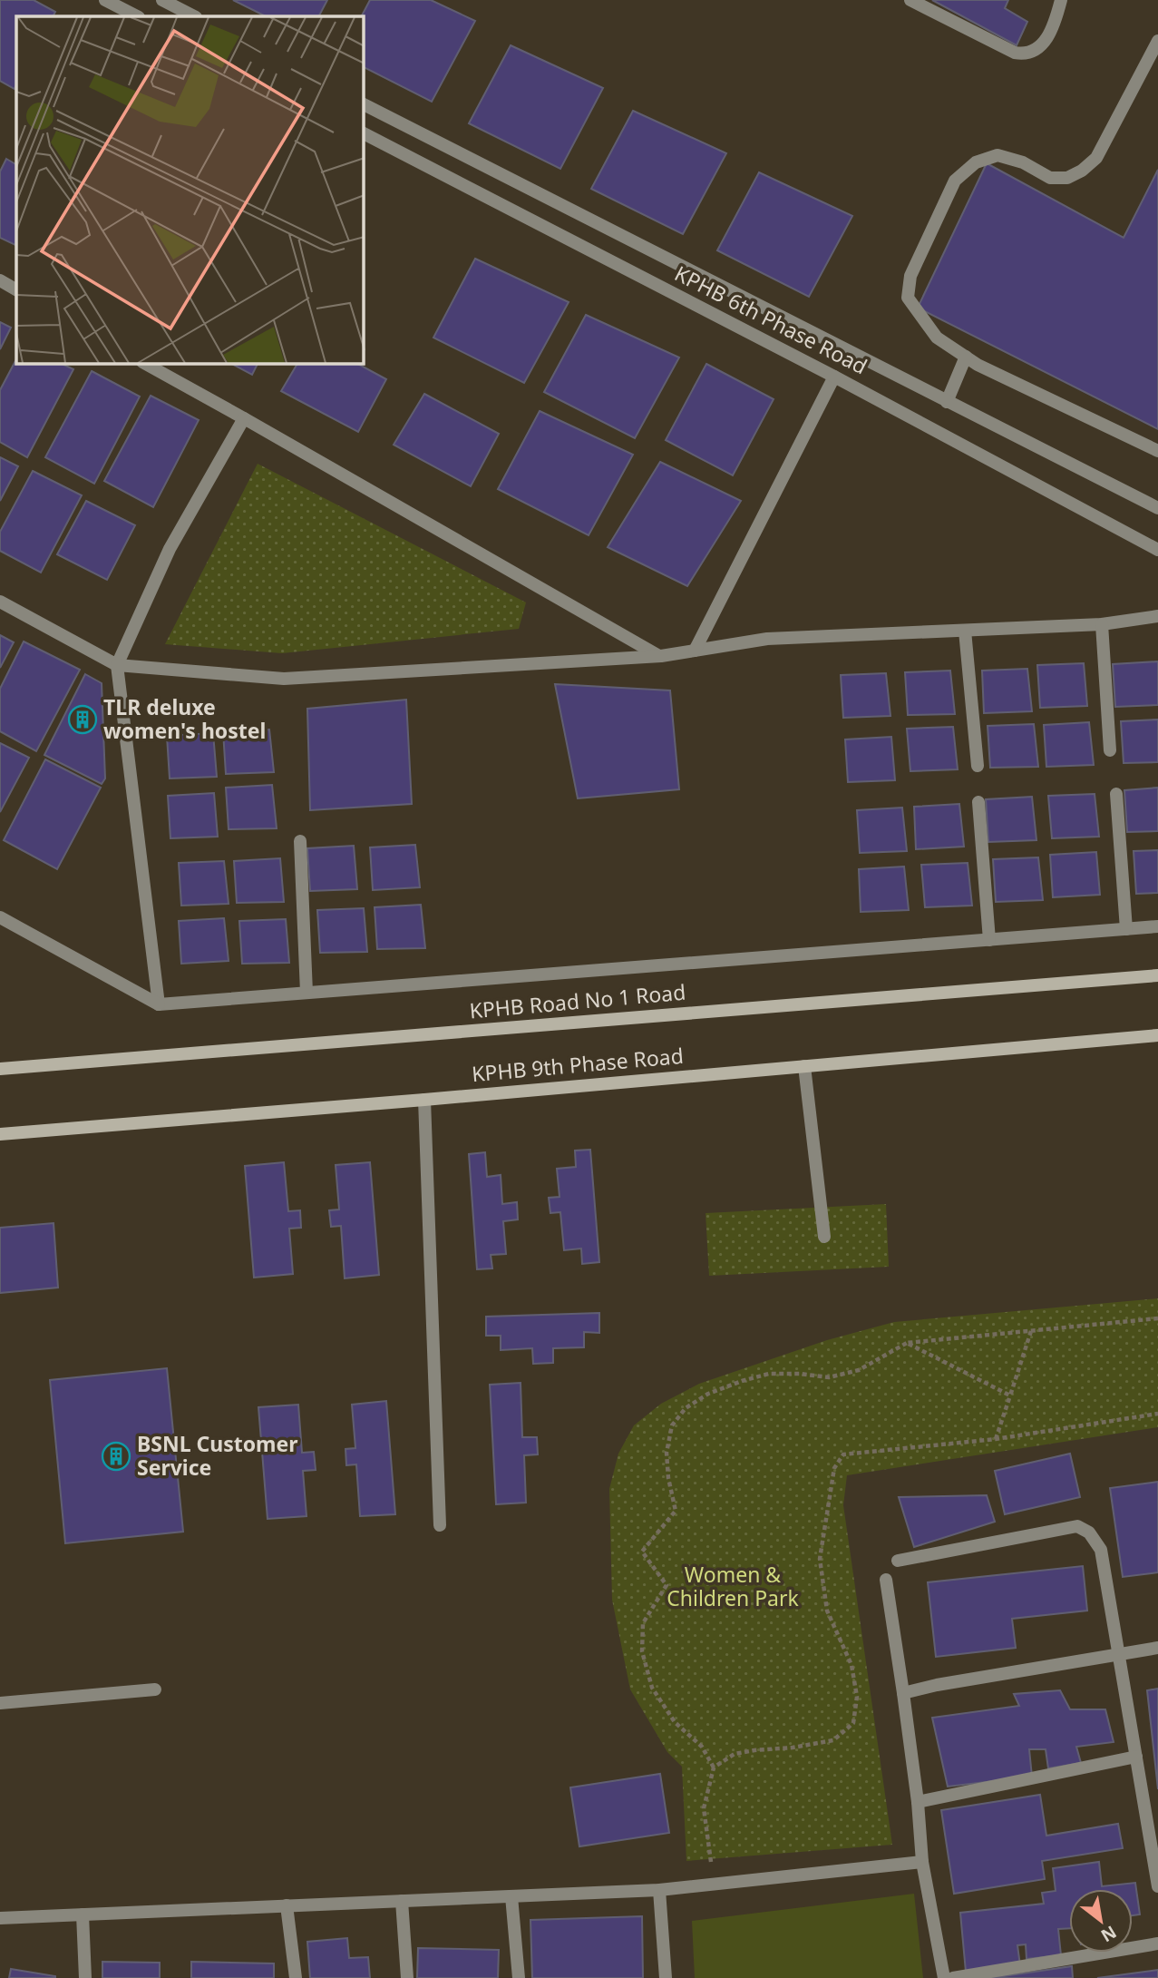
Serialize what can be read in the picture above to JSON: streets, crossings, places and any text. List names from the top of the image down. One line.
{"streets":{"main road":["KPHB Road No 1 Road","KPHB 9th Phase Road"],"street":["KPHB 6th Phase Road"]},"parks":["Women & Children Park"],"places":{"building":["TLR deluxe women's hostel","BSNL Customer Service"]},"north":"bottom right"}
